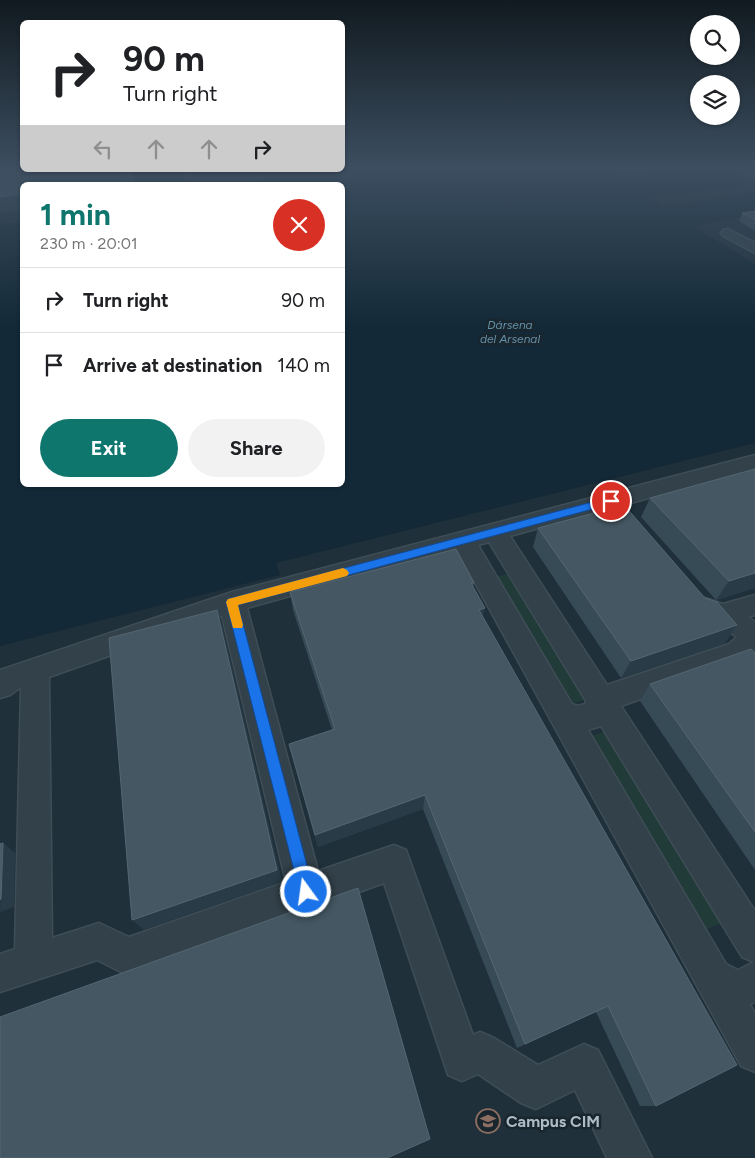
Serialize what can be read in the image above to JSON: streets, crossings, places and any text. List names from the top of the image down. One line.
{"water":["Dársena del Arsenal"],"places":{"school or university":["Campus CIM"]},"page":{"turn":["90 m","Turn right"],"heading":["1 min","230 m · 20:01"],"list":[{"name":"Turn right","value":"90 m"},{"name":"Arrive at destination","value":"140 m"}],"buttons":["Exit","Share"]}}
